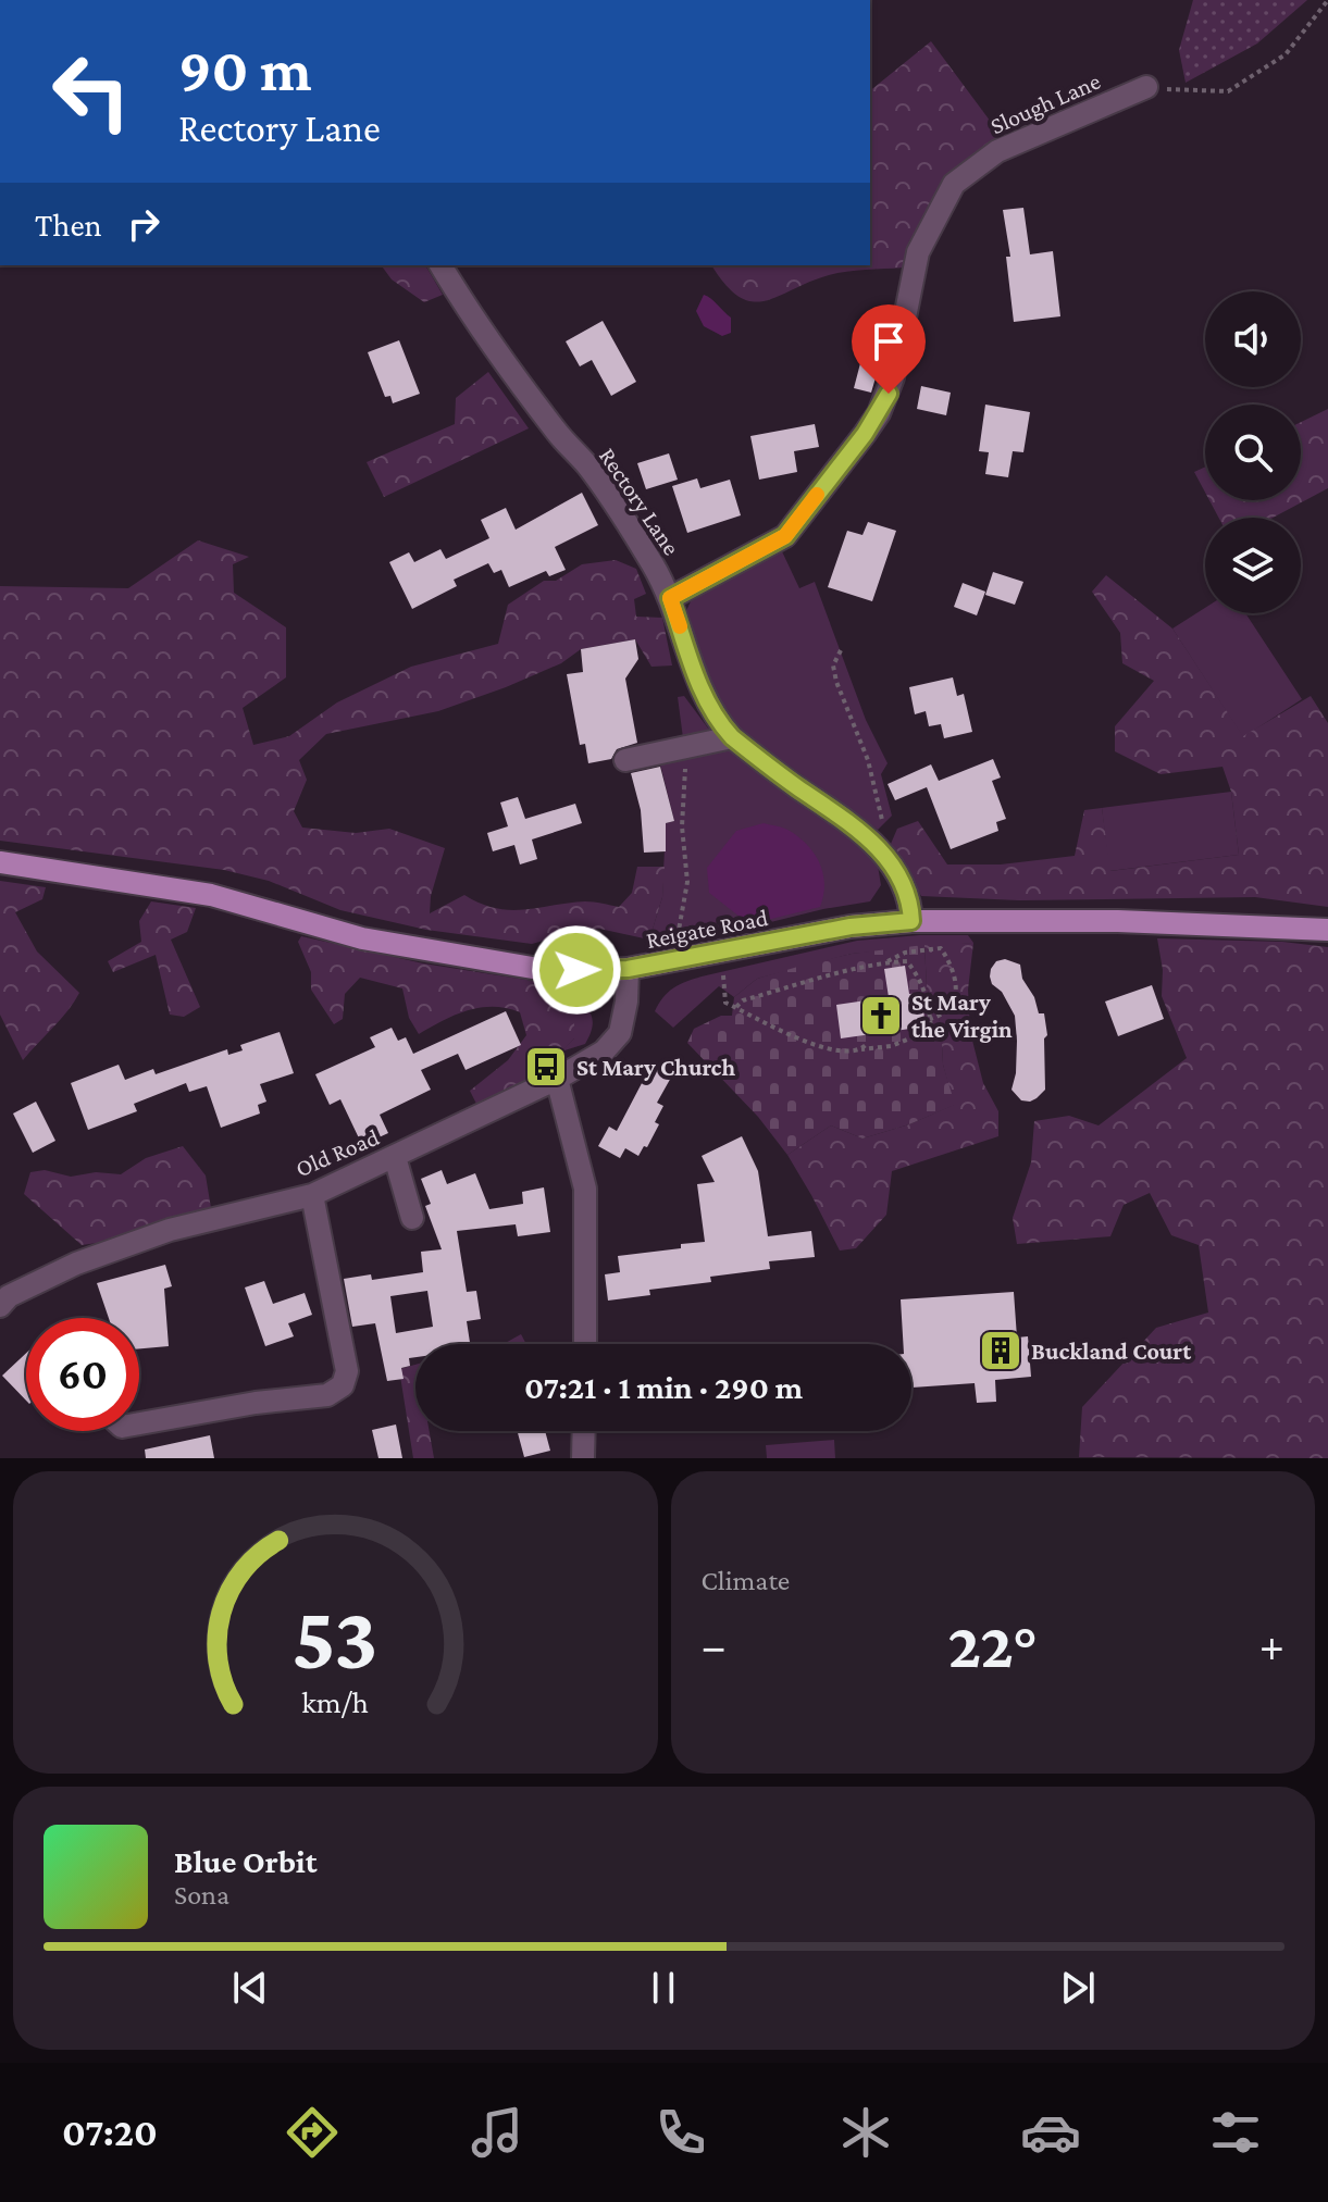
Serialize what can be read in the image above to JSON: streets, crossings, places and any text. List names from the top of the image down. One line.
{"streets":{"main road":["Reigate Road"],"street":["Slough Lane","Rectory Lane","Old Road"]},"crossings":[["Slough Lane","Rectory Lane"],["Rectory Lane","Reigate Road"],["Reigate Road","Old Road"]],"places":{"church":["St Mary the Virgin"],"bus stop":["St Mary Church"],"building":["Buckland Court"]},"page":{"turn":["90 m","Rectory Lane"],"then":"Then","limit":"60","trip":"07:21 · 1 min · 290 m","tile":"Climate","heat":["−","22°","+"],"song":["Blue Orbit","Sona"],"tabs":"07:20","gauge":["53","km/h"]}}
